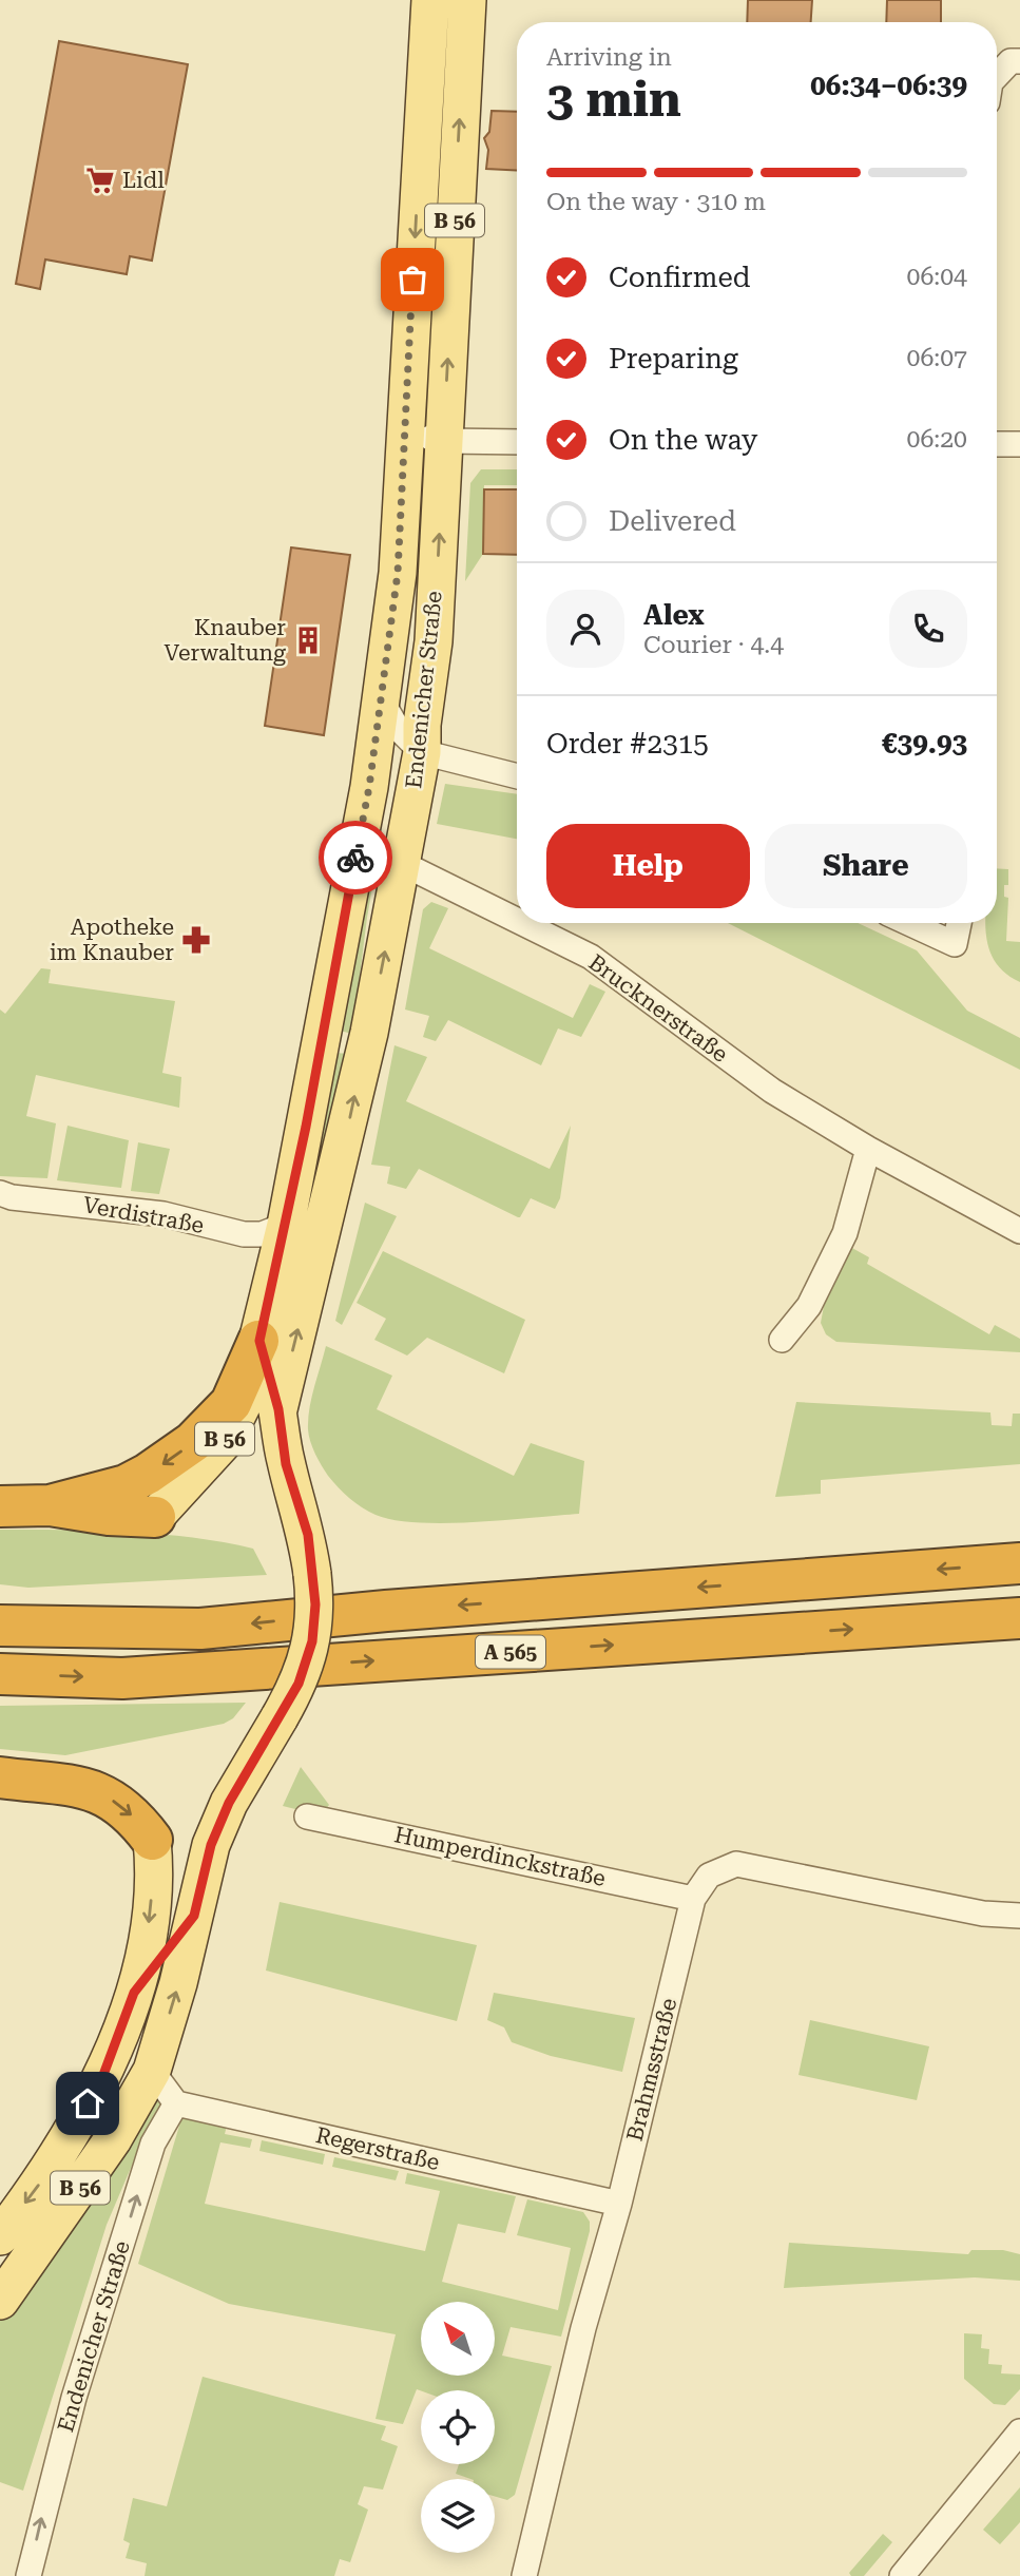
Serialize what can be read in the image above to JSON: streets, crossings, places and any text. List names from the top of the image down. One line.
{"streets":{"highway":["A 565"],"main road":["B 56","Endenicher Straße"],"street":["Brucknerstraße","Verdistraße","Humperdinckstraße","Brahmsstraße","Regerstraße"]},"crossings":[["B 56","Endenicher Straße"],["Endenicher Straße","Brucknerstraße"],["Endenicher Straße","Verdistraße"],["Endenicher Straße","Regerstraße"],["Humperdinckstraße","Brahmsstraße"],["Brahmsstraße","Regerstraße"]],"places":{"supermarket":["Lidl"],"building":["Knauber Verwaltung"],"pharmacy":["Apotheke im Knauber"]},"north":"top left","page":{"heading":["3 min","Arriving in","06:34–06:39"],"panel":["Alex","Courier · 4.4","Order #2315","€39.93"],"bar":"On the way · 310 m","list":[["Confirmed","06:04"],["Preparing","06:07"],["On the way","06:20"],"Delivered"],"buttons":["Help","Share"]}}
